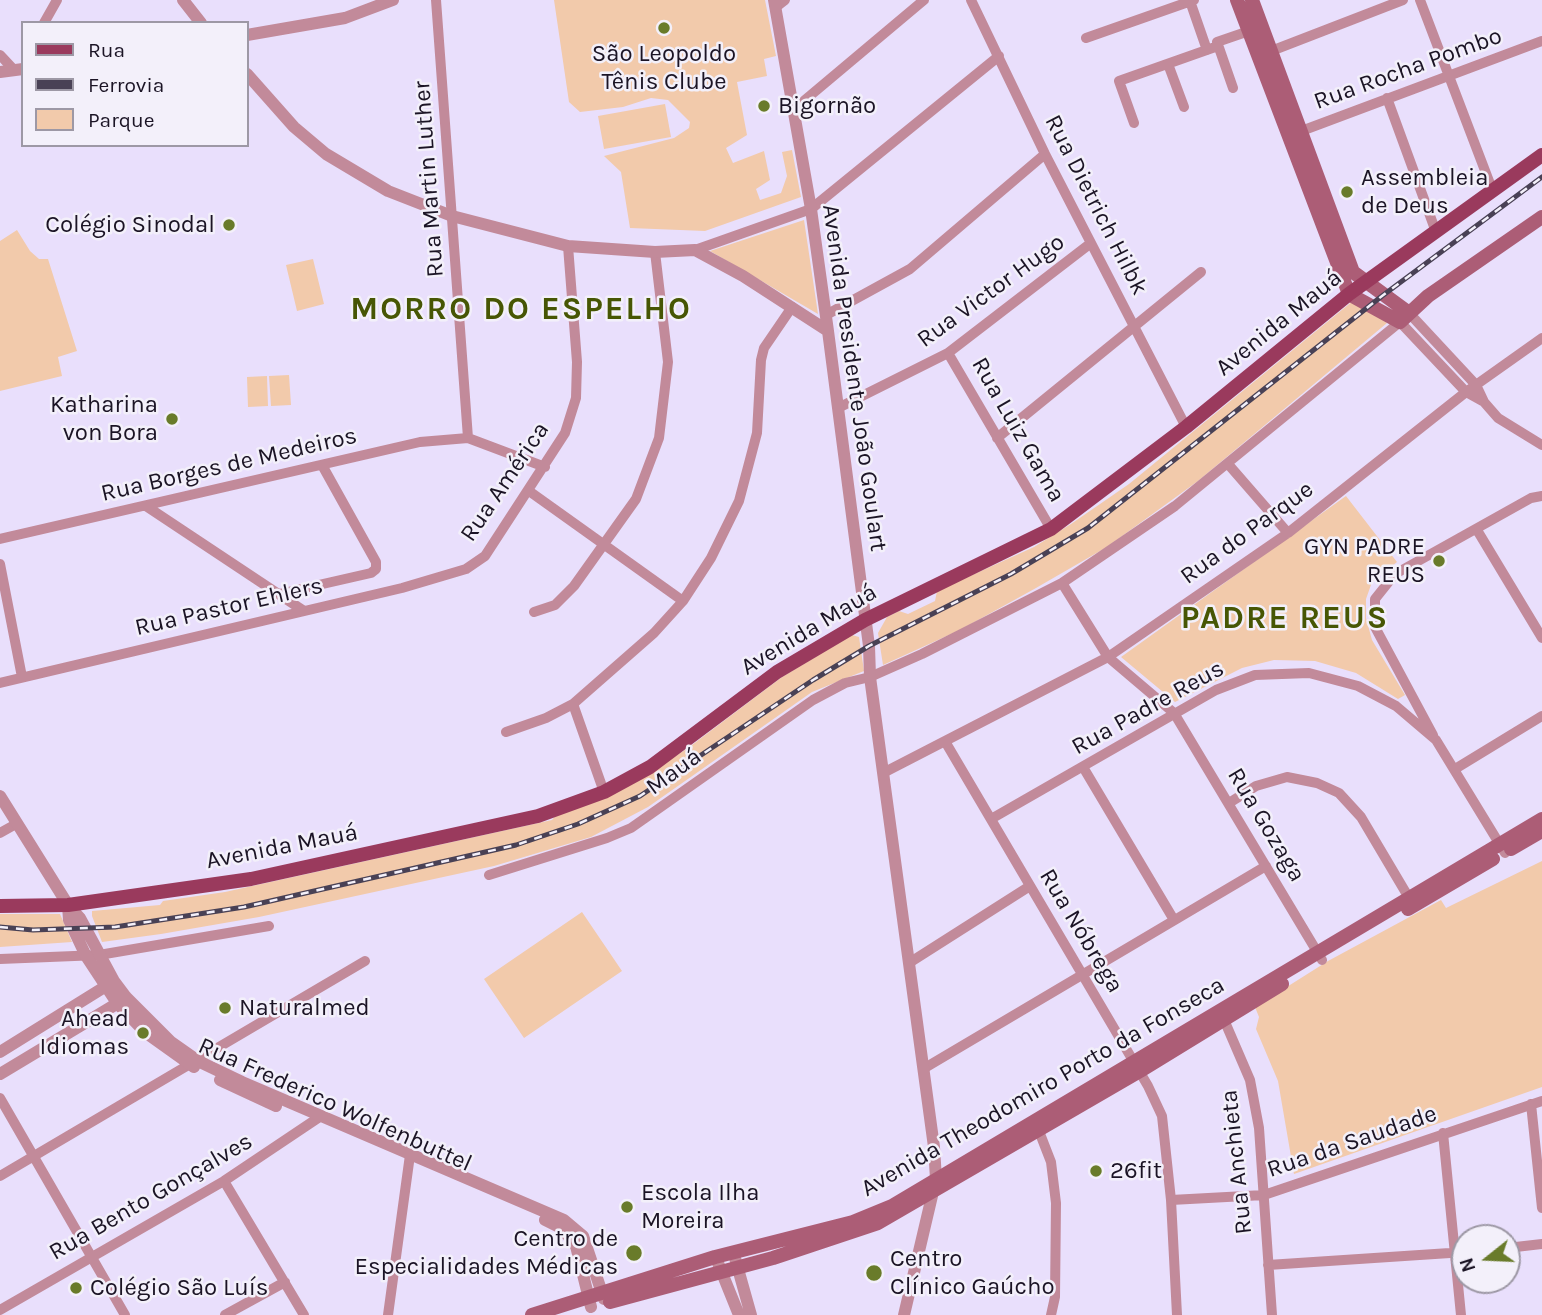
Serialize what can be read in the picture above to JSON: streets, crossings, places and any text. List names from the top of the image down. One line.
{"streets":{"main road":["Avenida Mauá","Avenida Theodomiro Porto da Fonseca"],"street":["Rua Rocha Pombo","Rua Martin Luther","Rua Dietrich Hilbk","Rua Victor Hugo","Avenida Presidente João Goulart","Rua Luiz Gama","Rua Borges de Medeiros","Rua América","Rua do Parque","Rua Pastor Ehlers","Rua Padre Reus","Mauá","Rua Gozaga","Rua Nóbrega","Rua Frederico Wolfenbuttel","Rua da Saudade","Rua Anchieta","Rua Bento Gonçalves"]},"crossings":[["Rua Martin Luther","Rua Borges de Medeiros"],["Rua Dietrich Hilbk","Rua Victor Hugo"],["Rua Dietrich Hilbk","Avenida Mauá"],["Rua Victor Hugo","Avenida Presidente João Goulart"],["Rua Victor Hugo","Rua Luiz Gama"],["Avenida Mauá","Avenida Presidente João Goulart"],["Avenida Mauá","Rua Luiz Gama"],["Avenida Mauá","Rua Frederico Wolfenbuttel"],["Avenida Presidente João Goulart","Rua do Parque"],["Avenida Presidente João Goulart","Mauá"],["Avenida Presidente João Goulart","Avenida Theodomiro Porto da Fonseca"],["Rua América","Rua Pastor Ehlers"],["Rua do Parque","Rua Gozaga"],["Rua do Parque","Rua Nóbrega"],["Rua Padre Reus","Rua Gozaga"],["Rua Padre Reus","Rua Nóbrega"],["Rua Padre Reus","Avenida Theodomiro Porto da Fonseca"],["Rua Gozaga","Avenida Theodomiro Porto da Fonseca"],["Rua Nóbrega","Avenida Theodomiro Porto da Fonseca"],["Rua Nóbrega","Rua da Saudade"],["Avenida Theodomiro Porto da Fonseca","Rua Frederico Wolfenbuttel"],["Avenida Theodomiro Porto da Fonseca","Rua Anchieta"],["Rua Frederico Wolfenbuttel","Rua Bento Gonçalves"],["Rua da Saudade","Rua Anchieta"]],"districts":["MORRO DO ESPELHO","PADRE REUS"],"places":["São Leopoldo Tênis Clube","Bigornão","Assembleia de Deus","Colégio Sinodal","Katharina von Bora","GYN PADRE REUS","Naturalmed","Ahead Idiomas","26fit","Escola Ilha Moreira","Centro de Especialidades Médicas","Centro Clínico Gaúcho","Colégio São Luís"],"legend":["Rua","Ferrovia","Parque"],"north":"left"}
